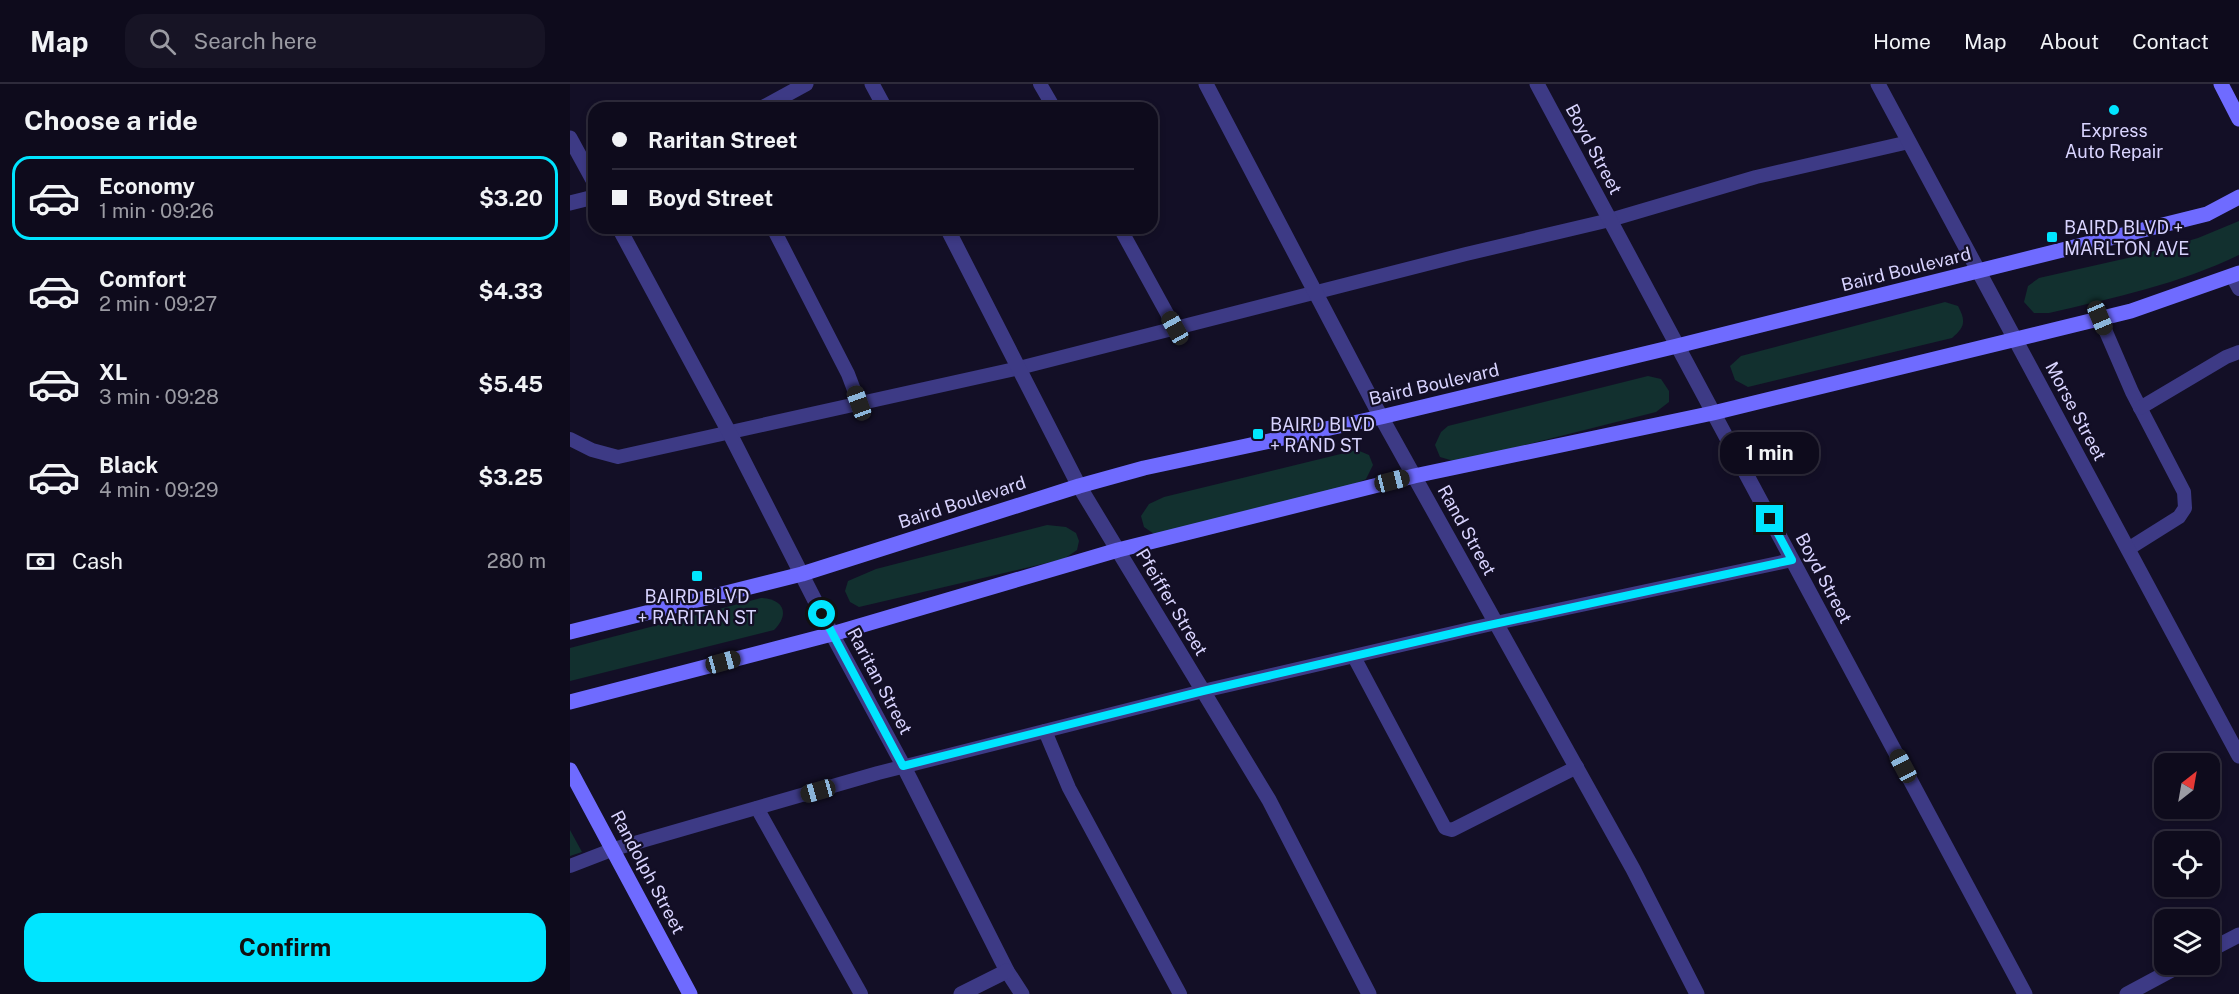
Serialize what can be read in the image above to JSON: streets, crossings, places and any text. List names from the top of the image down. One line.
{"streets":{"main road":["Baird Boulevard","Randolph Street"],"street":["Boyd Street","Morse Street","Rand Street","Pfeiffer Street","Raritan Street"]},"crossings":[["Boyd Street","Baird Boulevard"],["Baird Boulevard","Morse Street"],["Baird Boulevard","Rand Street"],["Baird Boulevard","Pfeiffer Street"],["Baird Boulevard","Raritan Street"]],"places":{"other":["Express Auto Repair"],"transit":["BAIRD BLVD + MARLTON AVE","BAIRD BLVD + RAND ST","BAIRD BLVD + RARITAN ST"]},"north":"top right","page":{"header":"Map","search":"Search here","nav":["Home","Map","About","Contact"],"heading":"Choose a ride","banner":["Raritan Street","Boyd Street"],"list":[{"name":"Economy","note":"1 min · 09:26","value":"$3.20"},{"name":"Comfort","note":"2 min · 09:27","value":"$4.33"},{"name":"XL","note":"3 min · 09:28","value":"$5.45"},{"name":"Black","note":"4 min · 09:29","value":"$3.25"}],"bubble":"1 min","pay":["Cash","280 m"],"buttons":"Confirm"}}
